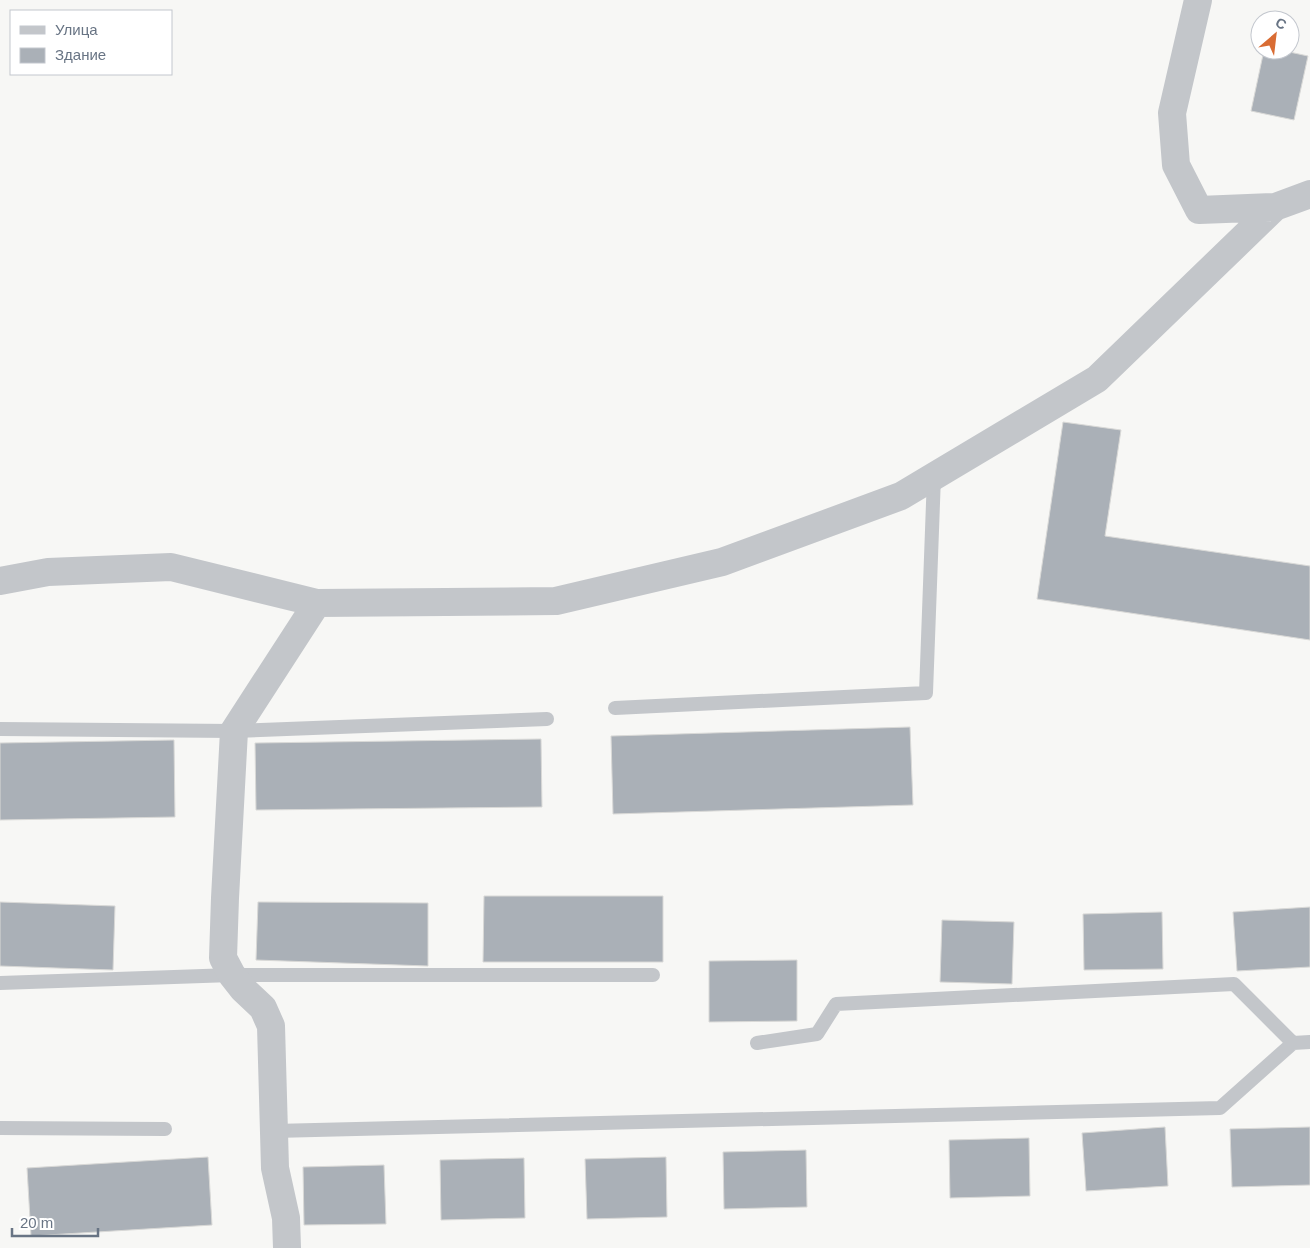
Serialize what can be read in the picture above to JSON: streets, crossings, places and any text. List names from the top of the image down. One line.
{"legend":["Улица","Здание"],"scale_bar":"20 m","north":"top right"}
